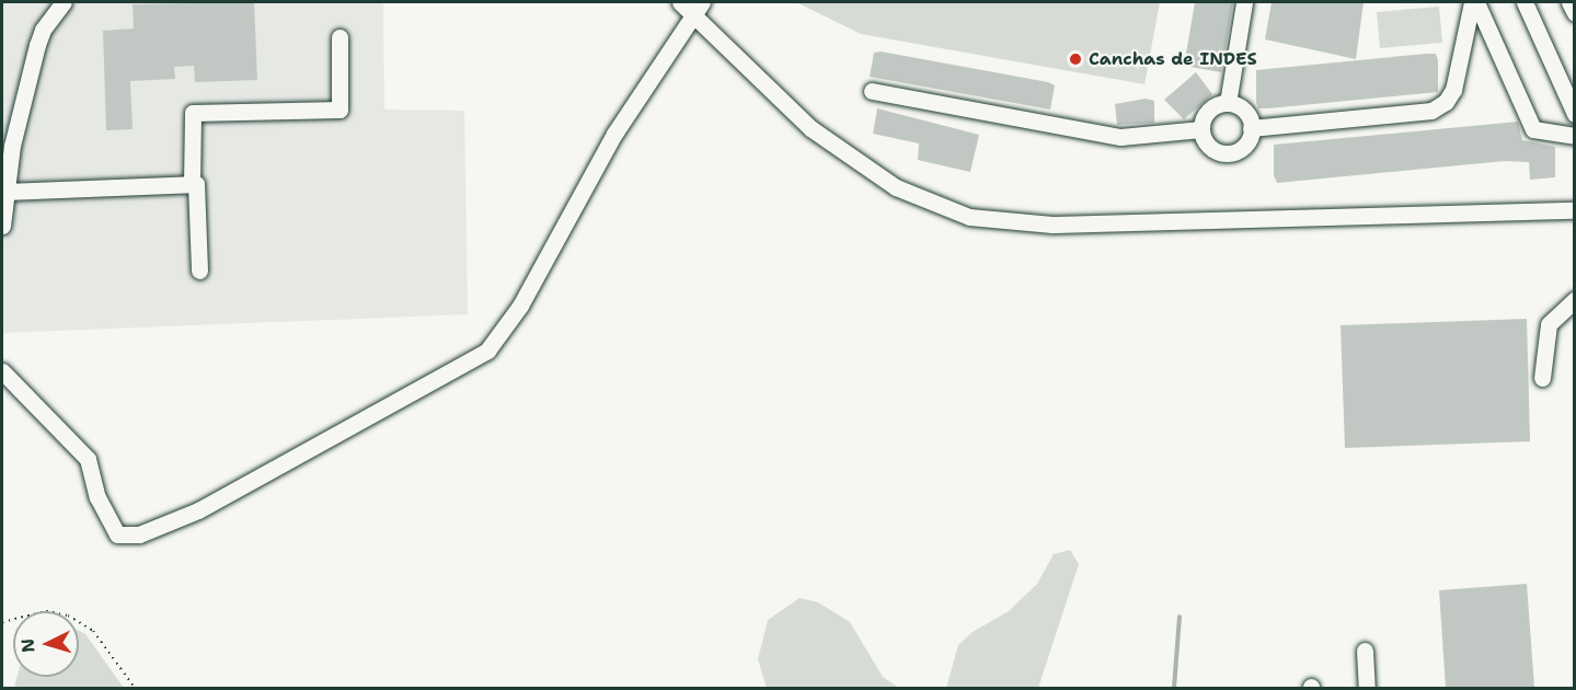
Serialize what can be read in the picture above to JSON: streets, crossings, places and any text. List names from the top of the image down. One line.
{"places":["Canchas de INDES"],"north":"left"}
